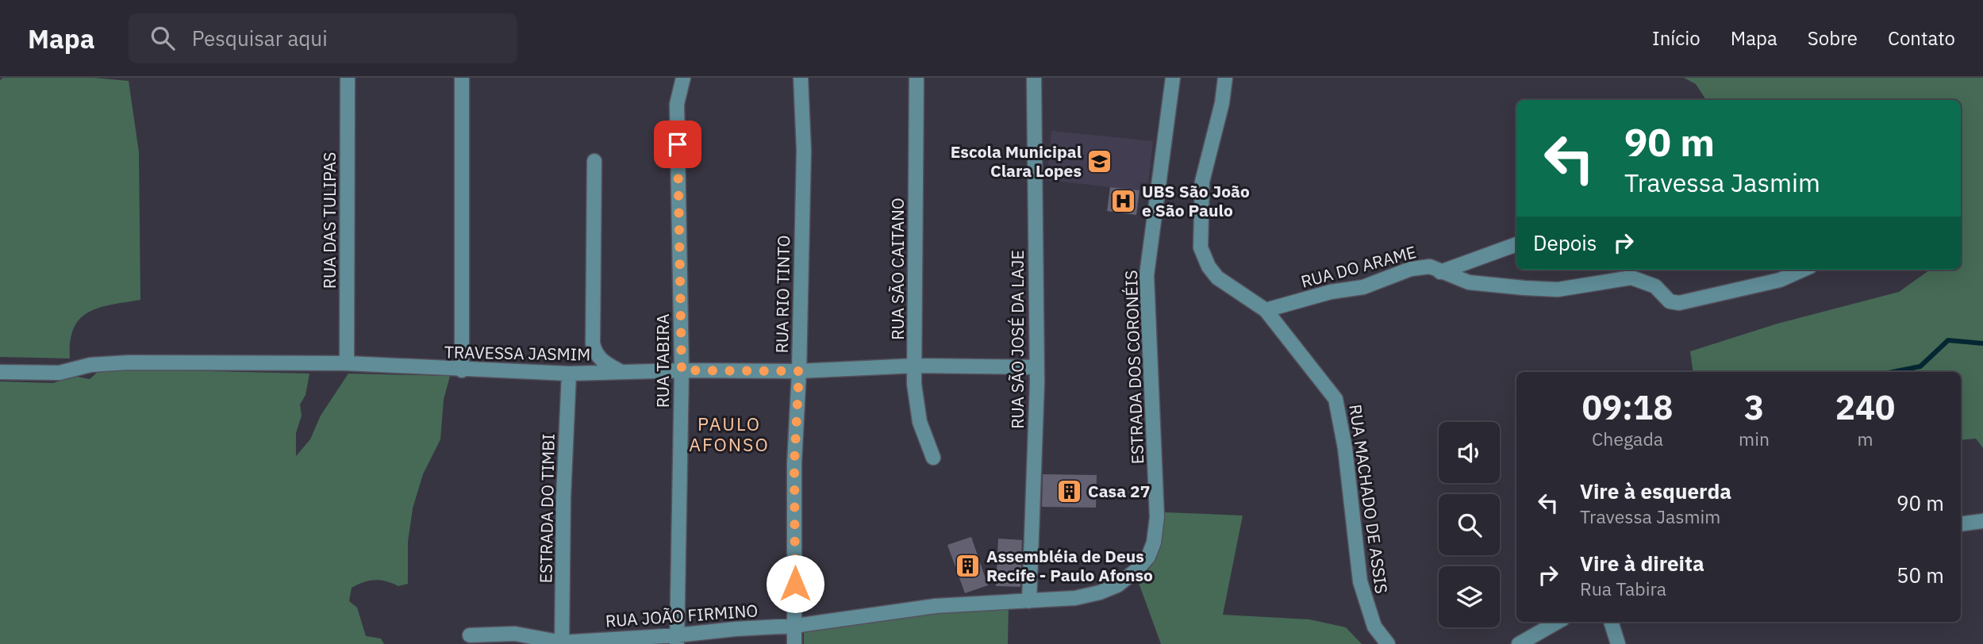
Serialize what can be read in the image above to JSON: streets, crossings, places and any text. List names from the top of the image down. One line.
{"streets":{"street":["RUA DAS TULIPAS","RUA DO ARAME","RUA SÃO CAITANO","RUA RIO TINTO","RUA SÃO JOSÉ DA LAJE","TRAVESSA JASMIM","RUA TABIRA","ESTRADA DOS CORONÉIS","RUA MACHADO DE ASSIS","ESTRADA DO TIMBI","RUA JOÃO FIRMINO"]},"crossings":[["RUA DAS TULIPAS","TRAVESSA JASMIM"],["RUA DO ARAME","RUA MACHADO DE ASSIS"],["RUA SÃO CAITANO","TRAVESSA JASMIM"],["RUA RIO TINTO","TRAVESSA JASMIM"],["RUA RIO TINTO","RUA JOÃO FIRMINO"],["RUA SÃO JOSÉ DA LAJE","TRAVESSA JASMIM"],["RUA SÃO JOSÉ DA LAJE","RUA JOÃO FIRMINO"],["TRAVESSA JASMIM","RUA TABIRA"],["TRAVESSA JASMIM","ESTRADA DO TIMBI"],["RUA TABIRA","RUA JOÃO FIRMINO"],["ESTRADA DOS CORONÉIS","RUA JOÃO FIRMINO"],["ESTRADA DO TIMBI","RUA JOÃO FIRMINO"]],"districts":["PAULO AFONSO"],"places":{"school or university":["Escola Municipal Clara Lopes"],"hospital":["UBS São João e São Paulo"],"building":["Casa 27","Assembléia de Deus Recife - Paulo Afonso"]},"page":{"header":"Mapa","search":"Pesquisar aqui","nav":["Início","Mapa","Sobre","Contato"],"turn":["90 m","Travessa Jasmim"],"then":"Depois","eta":["09:18","Chegada","3","min","240","m"],"list":[{"name":"Vire à esquerda","note":"Travessa Jasmim","value":"90 m"},{"name":"Vire à direita","note":"Rua Tabira","value":"50 m"}]}}
